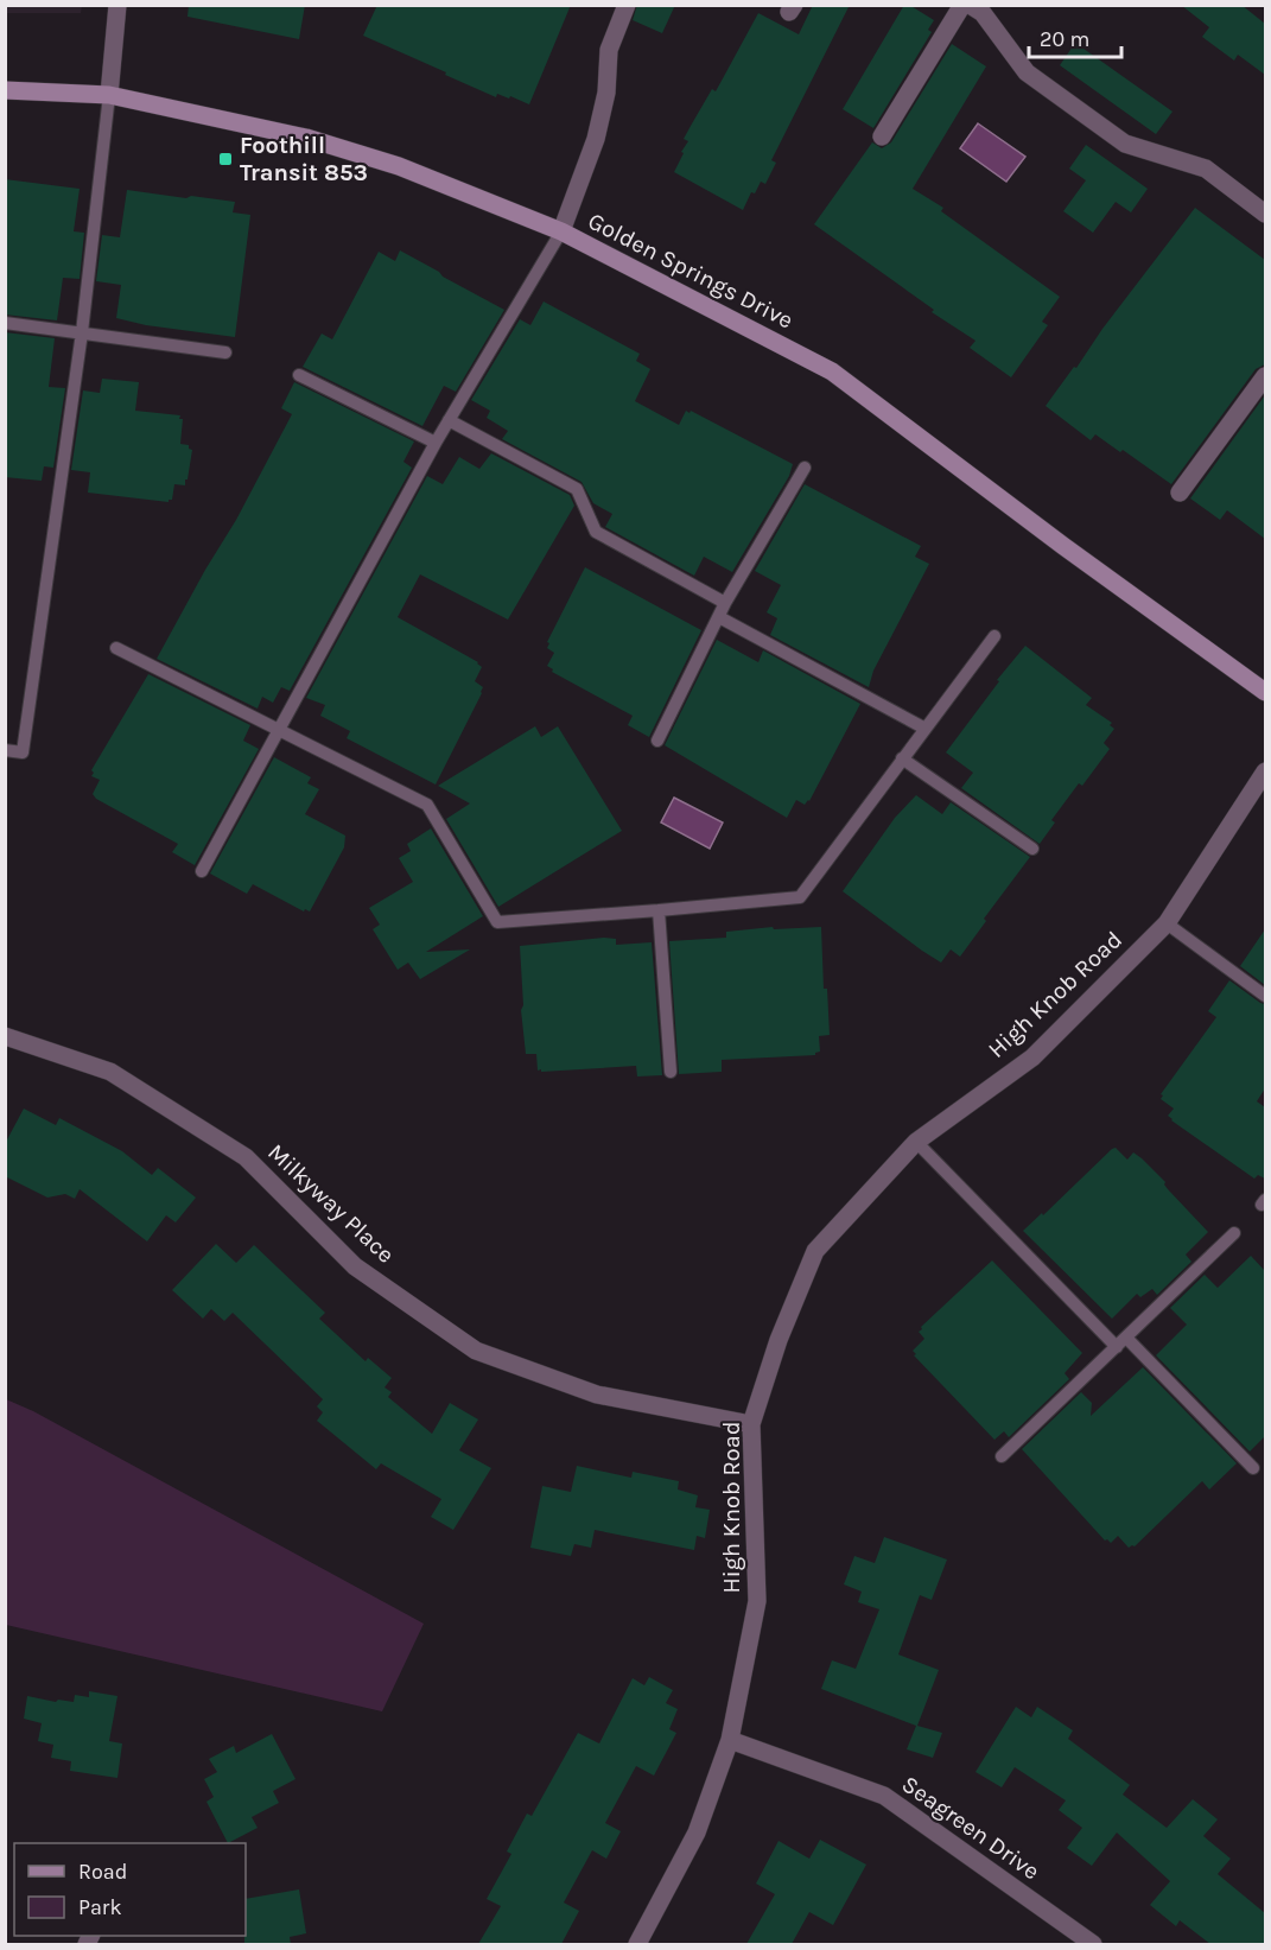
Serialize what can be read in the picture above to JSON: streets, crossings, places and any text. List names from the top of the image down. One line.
{"streets":{"main road":["Golden Springs Drive"],"street":["High Knob Road","Milkyway Place","Seagreen Drive"]},"crossings":[["High Knob Road","Milkyway Place"],["High Knob Road","Seagreen Drive"]],"places":{"transit":["Foothill Transit 853"]},"legend":["Road","Park"],"scale_bar":"20 m"}
